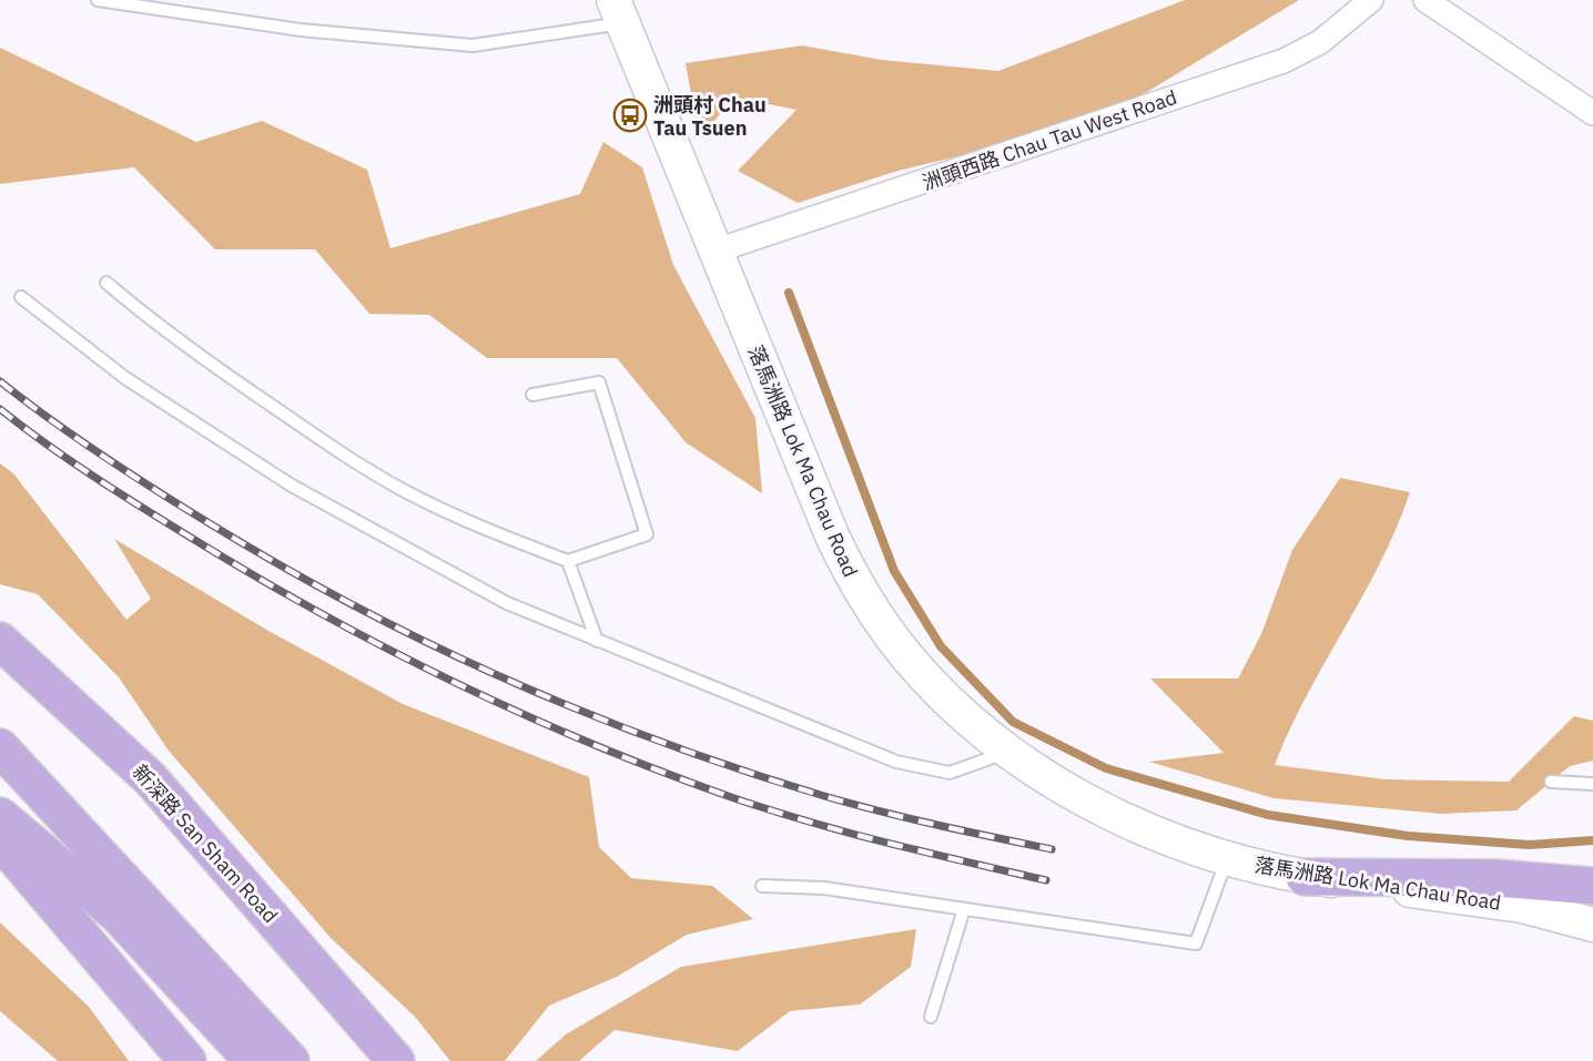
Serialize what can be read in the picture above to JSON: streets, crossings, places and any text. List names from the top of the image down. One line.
{"streets":{"main road":["新深路 San Sham Road"],"street":["洲頭西路 Chau Tau West Road","落馬洲路 Lok Ma Chau Road"]},"crossings":[["洲頭西路 Chau Tau West Road","落馬洲路 Lok Ma Chau Road"]],"places":{"bus stop":["洲頭村 Chau Tau Tsuen"]}}
